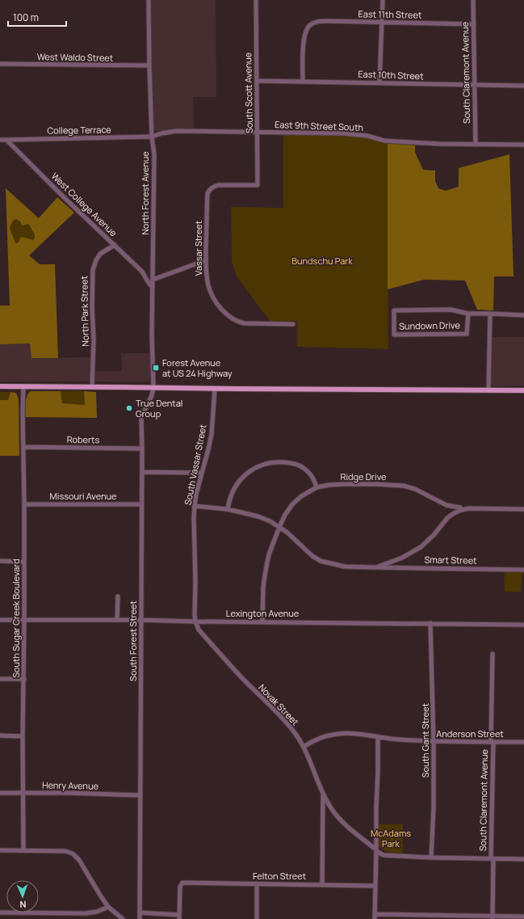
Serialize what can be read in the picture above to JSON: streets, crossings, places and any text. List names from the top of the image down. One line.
{"streets":{"street":["East 11th Street","West Waldo Street","South Claremont Avenue","East 10th Street","South Scott Avenue","East 9th Street South","College Terrace","North Forest Avenue","West College Avenue","Vassar Street","North Park Street","Sundown Drive","Roberts","South Vassar Street","Ridge Drive","Missouri Avenue","Smart Street","Lexington Avenue","South Sugar Creek Boulevard","South Forest Street","Novak Street","Anderson Street","South Gant Street","Henry Avenue","Felton Street"]},"crossings":[["East 11th Street","South Claremont Avenue"],["East 11th Street","East 10th Street"],["West Waldo Street","North Forest Avenue"],["South Claremont Avenue","East 10th Street"],["South Claremont Avenue","East 9th Street South"],["South Claremont Avenue","Novak Street"],["South Claremont Avenue","Anderson Street"],["East 10th Street","South Scott Avenue"],["South Scott Avenue","East 9th Street South"],["South Scott Avenue","Vassar Street"],["East 9th Street South","College Terrace"],["East 9th Street South","North Forest Avenue"],["College Terrace","North Forest Avenue"],["College Terrace","West College Avenue"],["North Forest Avenue","West College Avenue"],["North Forest Avenue","South Forest Street"],["West College Avenue","North Park Street"],["Roberts","South Sugar Creek Boulevard"],["Roberts","South Forest Street"],["South Vassar Street","Smart Street"],["South Vassar Street","Lexington Avenue"],["South Vassar Street","Novak Street"],["Ridge Drive","Smart Street"],["Ridge Drive","Lexington Avenue"],["Missouri Avenue","South Sugar Creek Boulevard"],["Missouri Avenue","South Forest Street"],["Lexington Avenue","South Sugar Creek Boulevard"],["Lexington Avenue","South Forest Street"],["Lexington Avenue","Novak Street"],["Lexington Avenue","South Gant Street"],["South Sugar Creek Boulevard","Henry Avenue"],["South Forest Street","Henry Avenue"],["Novak Street","Anderson Street"],["Novak Street","South Gant Street"],["Anderson Street","South Gant Street"]],"parks":["Bundschu Park","McAdams Park"],"places":{"transit":["Forest Avenue at US 24 Highway"],"other":["True Dental Group"]},"scale_bar":"100 m","north":"bottom"}
